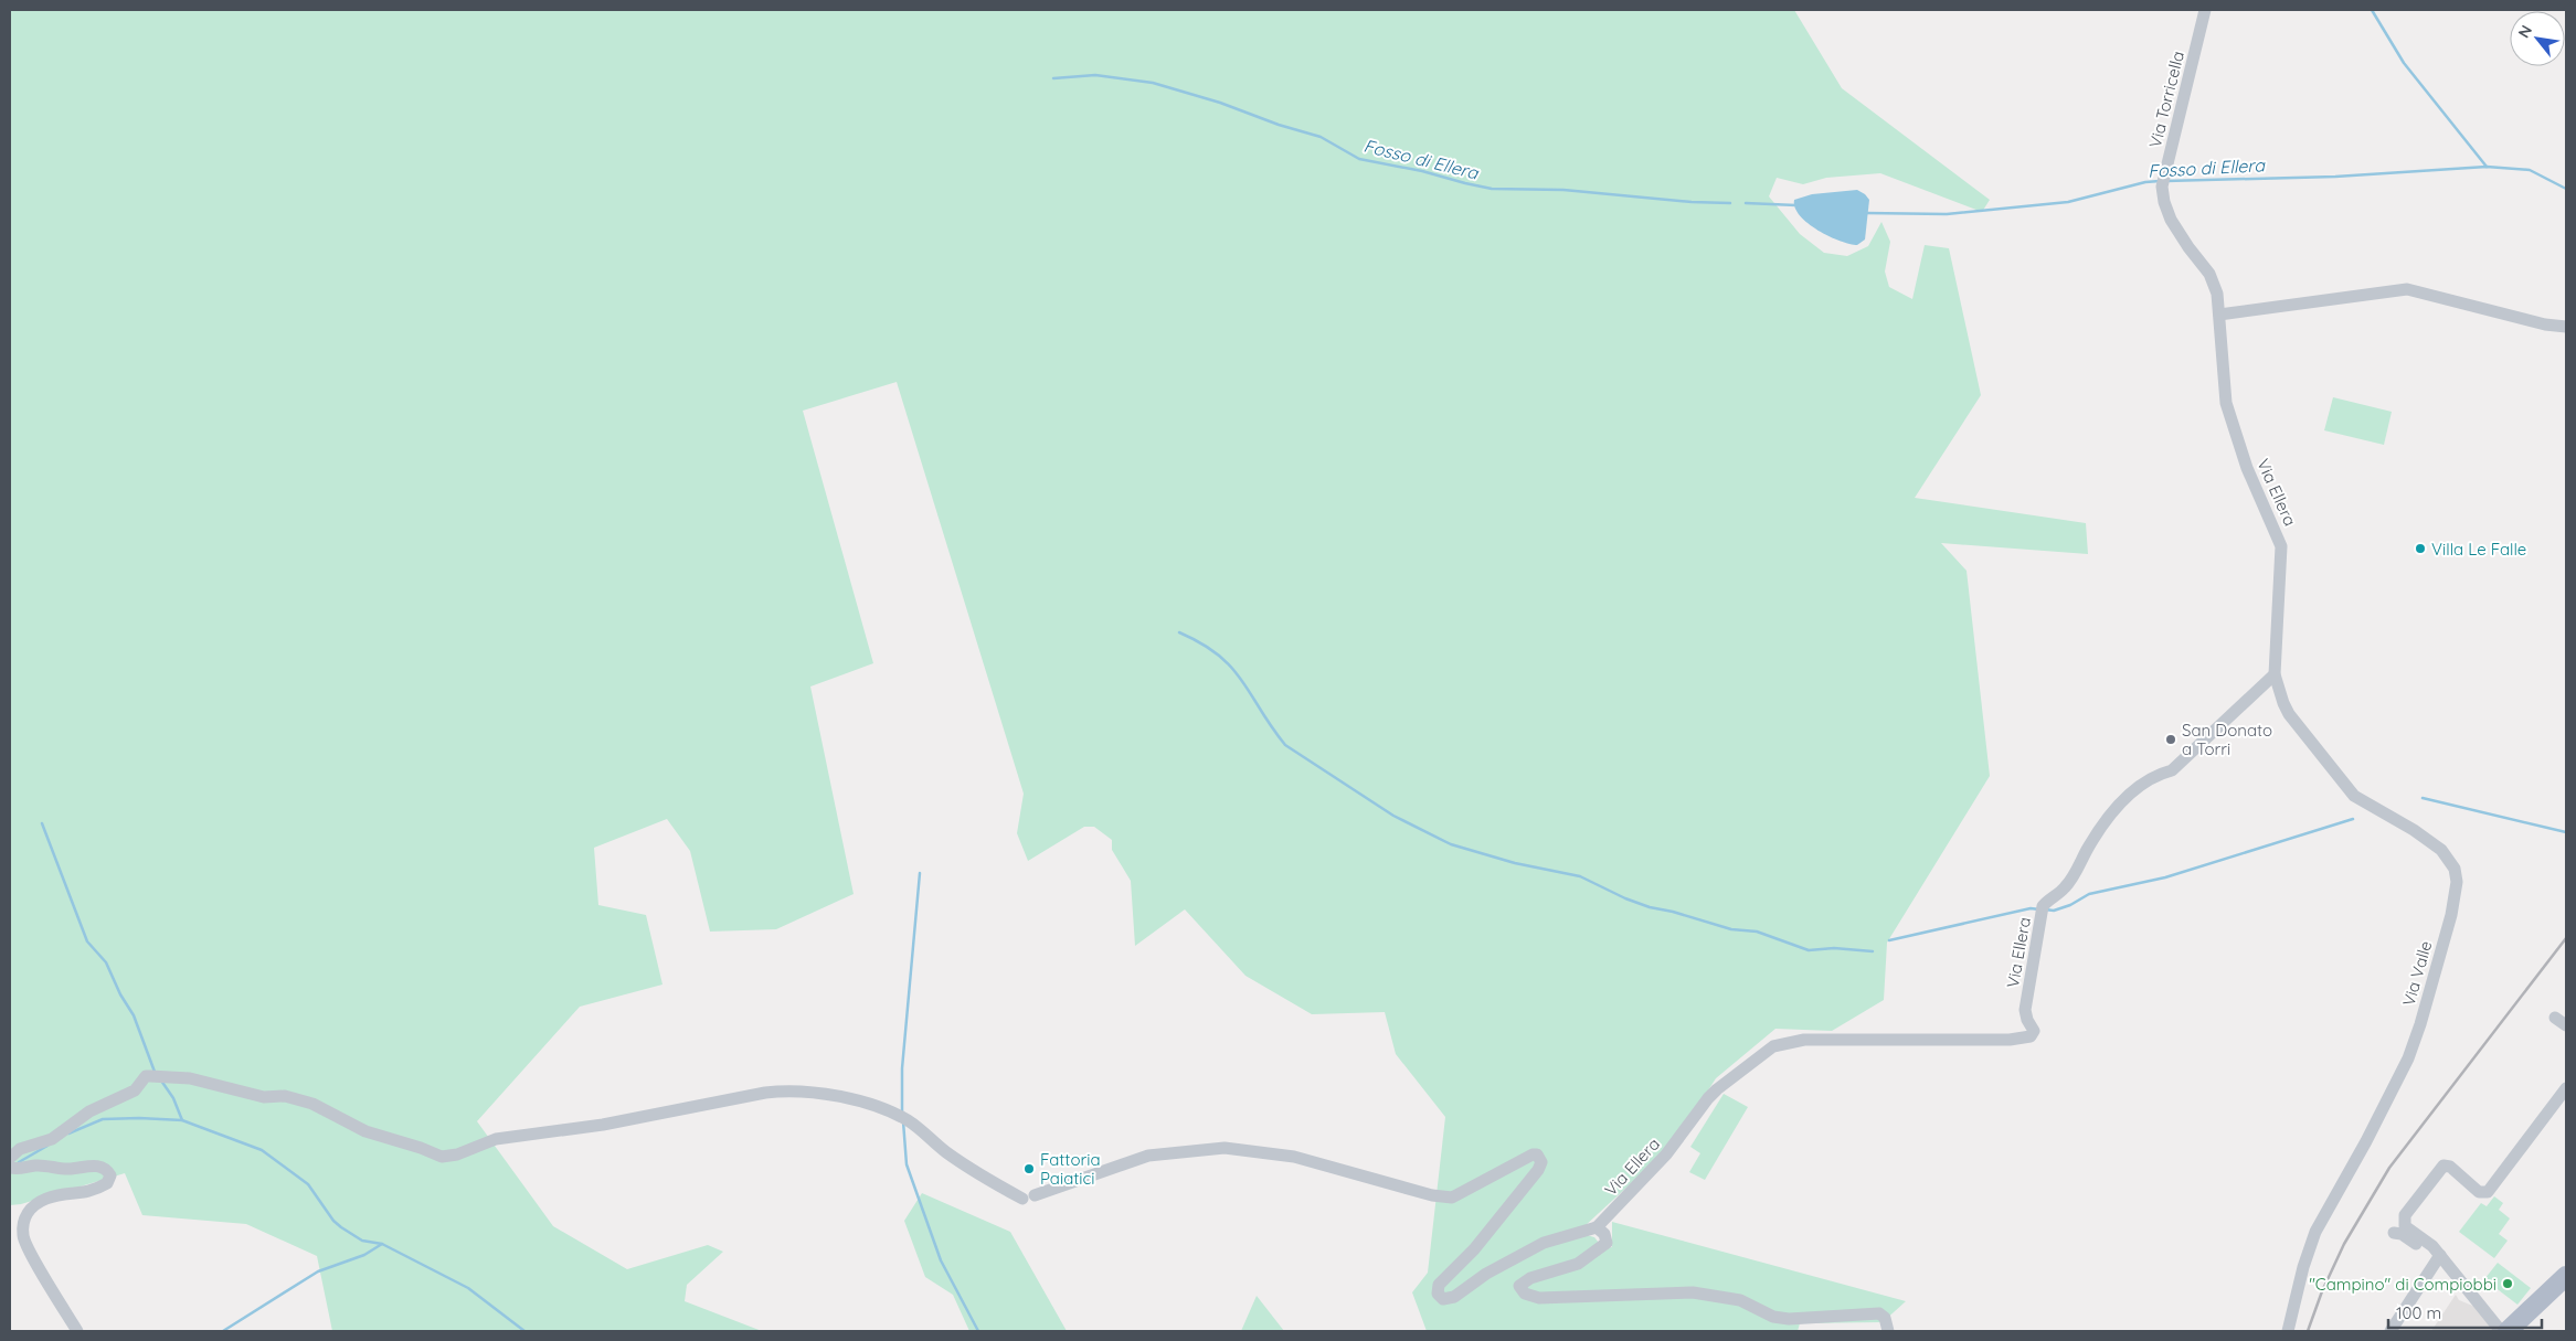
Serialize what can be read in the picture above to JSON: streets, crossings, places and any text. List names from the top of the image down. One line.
{"streets":{"street":["Via Torricella","Via Ellera","Via Valle"]},"crossings":[["Via Torricella","Via Ellera"],["Via Ellera","Via Valle"]],"water":["Fosso di Ellera"],"places":["Villa Le Falle","San Donato a Torri","Fattoria Paiatici","\"Campino\" di Compiobbi"],"scale_bar":"100 m","north":"top left"}
